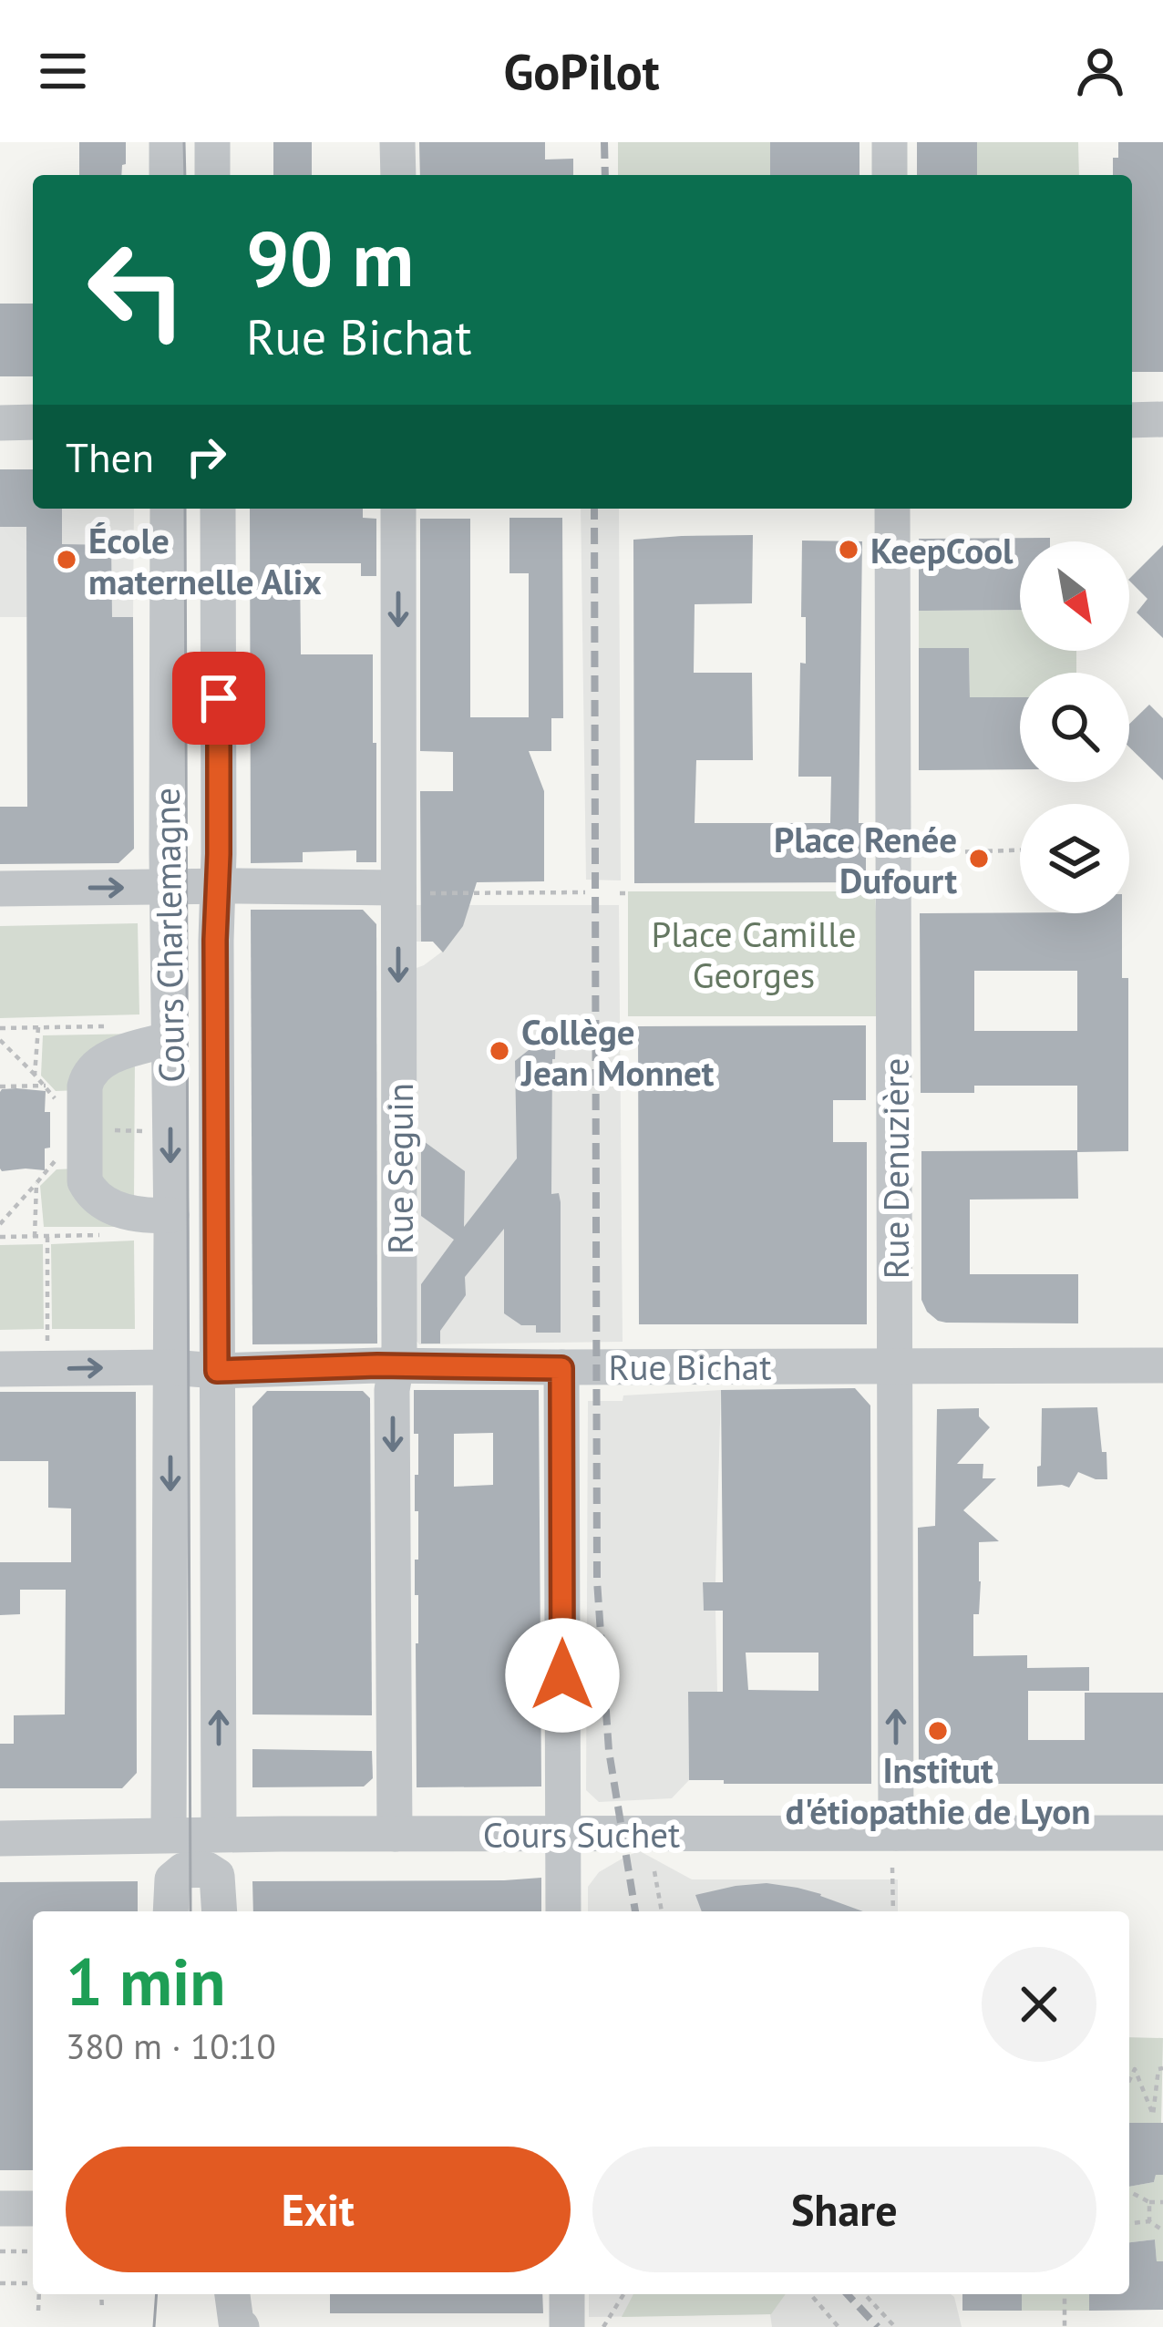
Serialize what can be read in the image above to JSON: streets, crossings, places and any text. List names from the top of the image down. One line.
{"streets":{"street":["Cours Charlemagne","Rue Seguin","Rue Denuzière","Rue Bichat","Cours Suchet"]},"crossings":[["Cours Charlemagne","Rue Bichat"],["Cours Charlemagne","Cours Suchet"],["Rue Seguin","Rue Bichat"],["Rue Seguin","Cours Suchet"],["Rue Denuzière","Rue Bichat"],["Rue Denuzière","Cours Suchet"]],"one_way":["Rue Denuzière"],"parks":["Place Camille Georges"],"places":["KeepCool","École maternelle Alix","Place Renée Dufourt","Collège Jean Monnet","Institut d'étiopathie de Lyon"],"north":"bottom right","page":{"header":"GoPilot","turn":["90 m","Rue Bichat"],"then":"Then","heading":["1 min","380 m · 10:10"],"buttons":["Exit","Share"]}}
